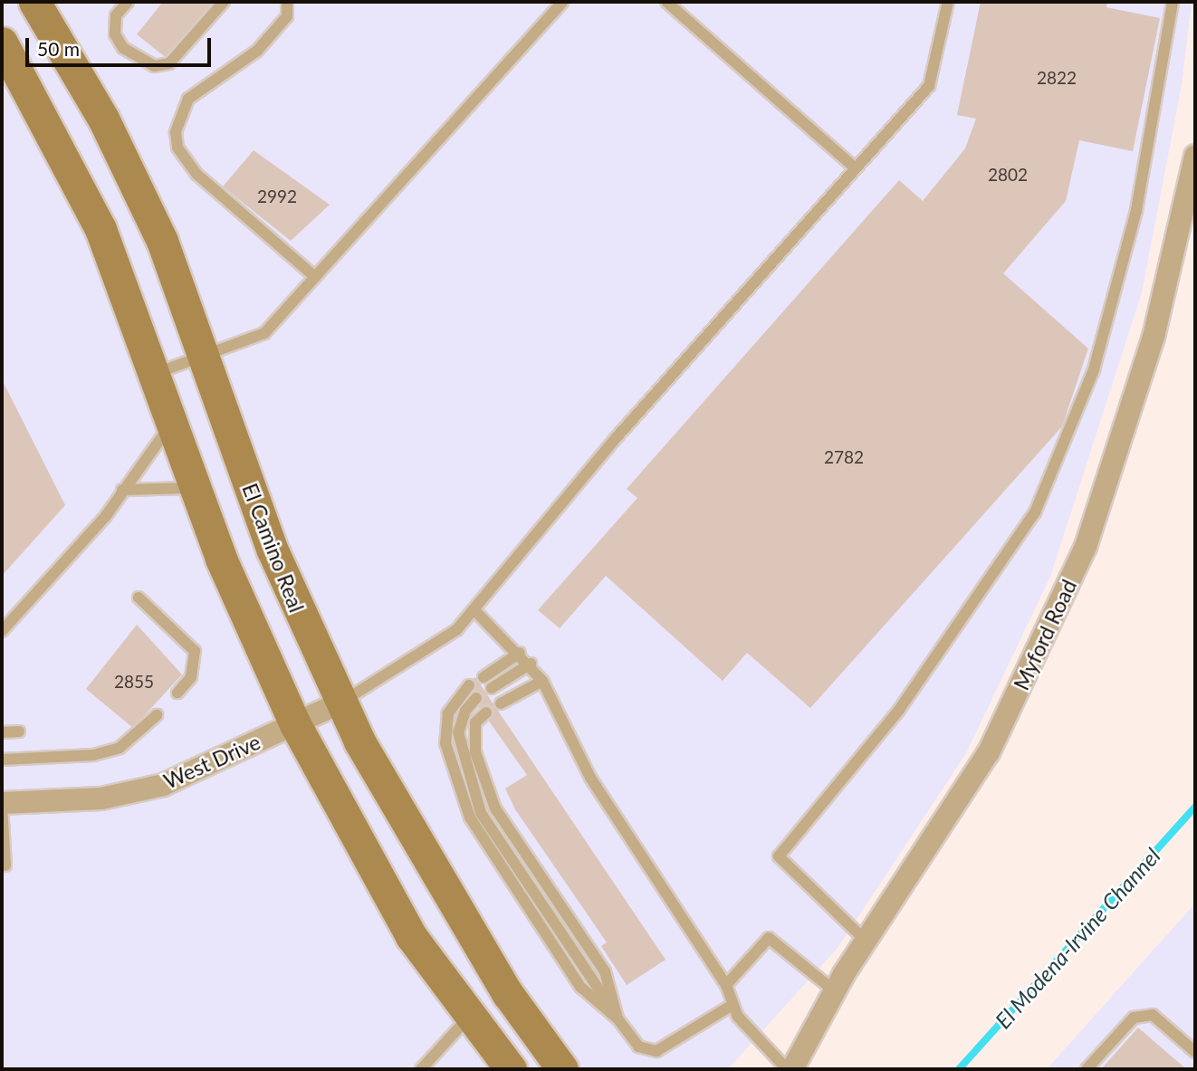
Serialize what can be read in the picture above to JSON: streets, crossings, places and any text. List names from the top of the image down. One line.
{"streets":{"main road":["El Camino Real"],"street":["Myford Road","West Drive"]},"crossings":[["El Camino Real","West Drive"]],"water":["El Modena-Irvine Channel"],"house_numbers":["2822","2802","2992","2782","2855"],"scale_bar":"50 m"}
